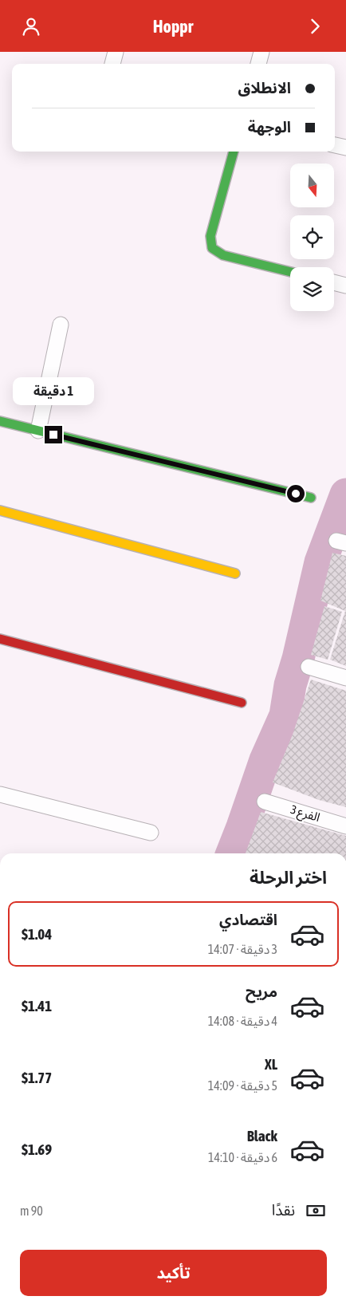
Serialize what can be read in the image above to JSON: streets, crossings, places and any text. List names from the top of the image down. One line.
{"streets":{"street":["الفرع 3"]},"north":"bottom","page":{"header":"Hoppr","banner":["الانطلاق","الوجهة"],"bubble":"1 دقيقة","heading":"اختر الرحلة","list":[{"name":"اقتصادي","note":"3 دقيقة · 14:07","value":"$1.04"},{"name":"مريح","note":"4 دقيقة · 14:08","value":"$1.41"},{"name":"XL","note":"5 دقيقة · 14:09","value":"$1.77"},{"name":"Black","note":"6 دقيقة · 14:10","value":"$1.69"}],"pay":["نقدًا","90 m"],"buttons":"تأكيد"}}
